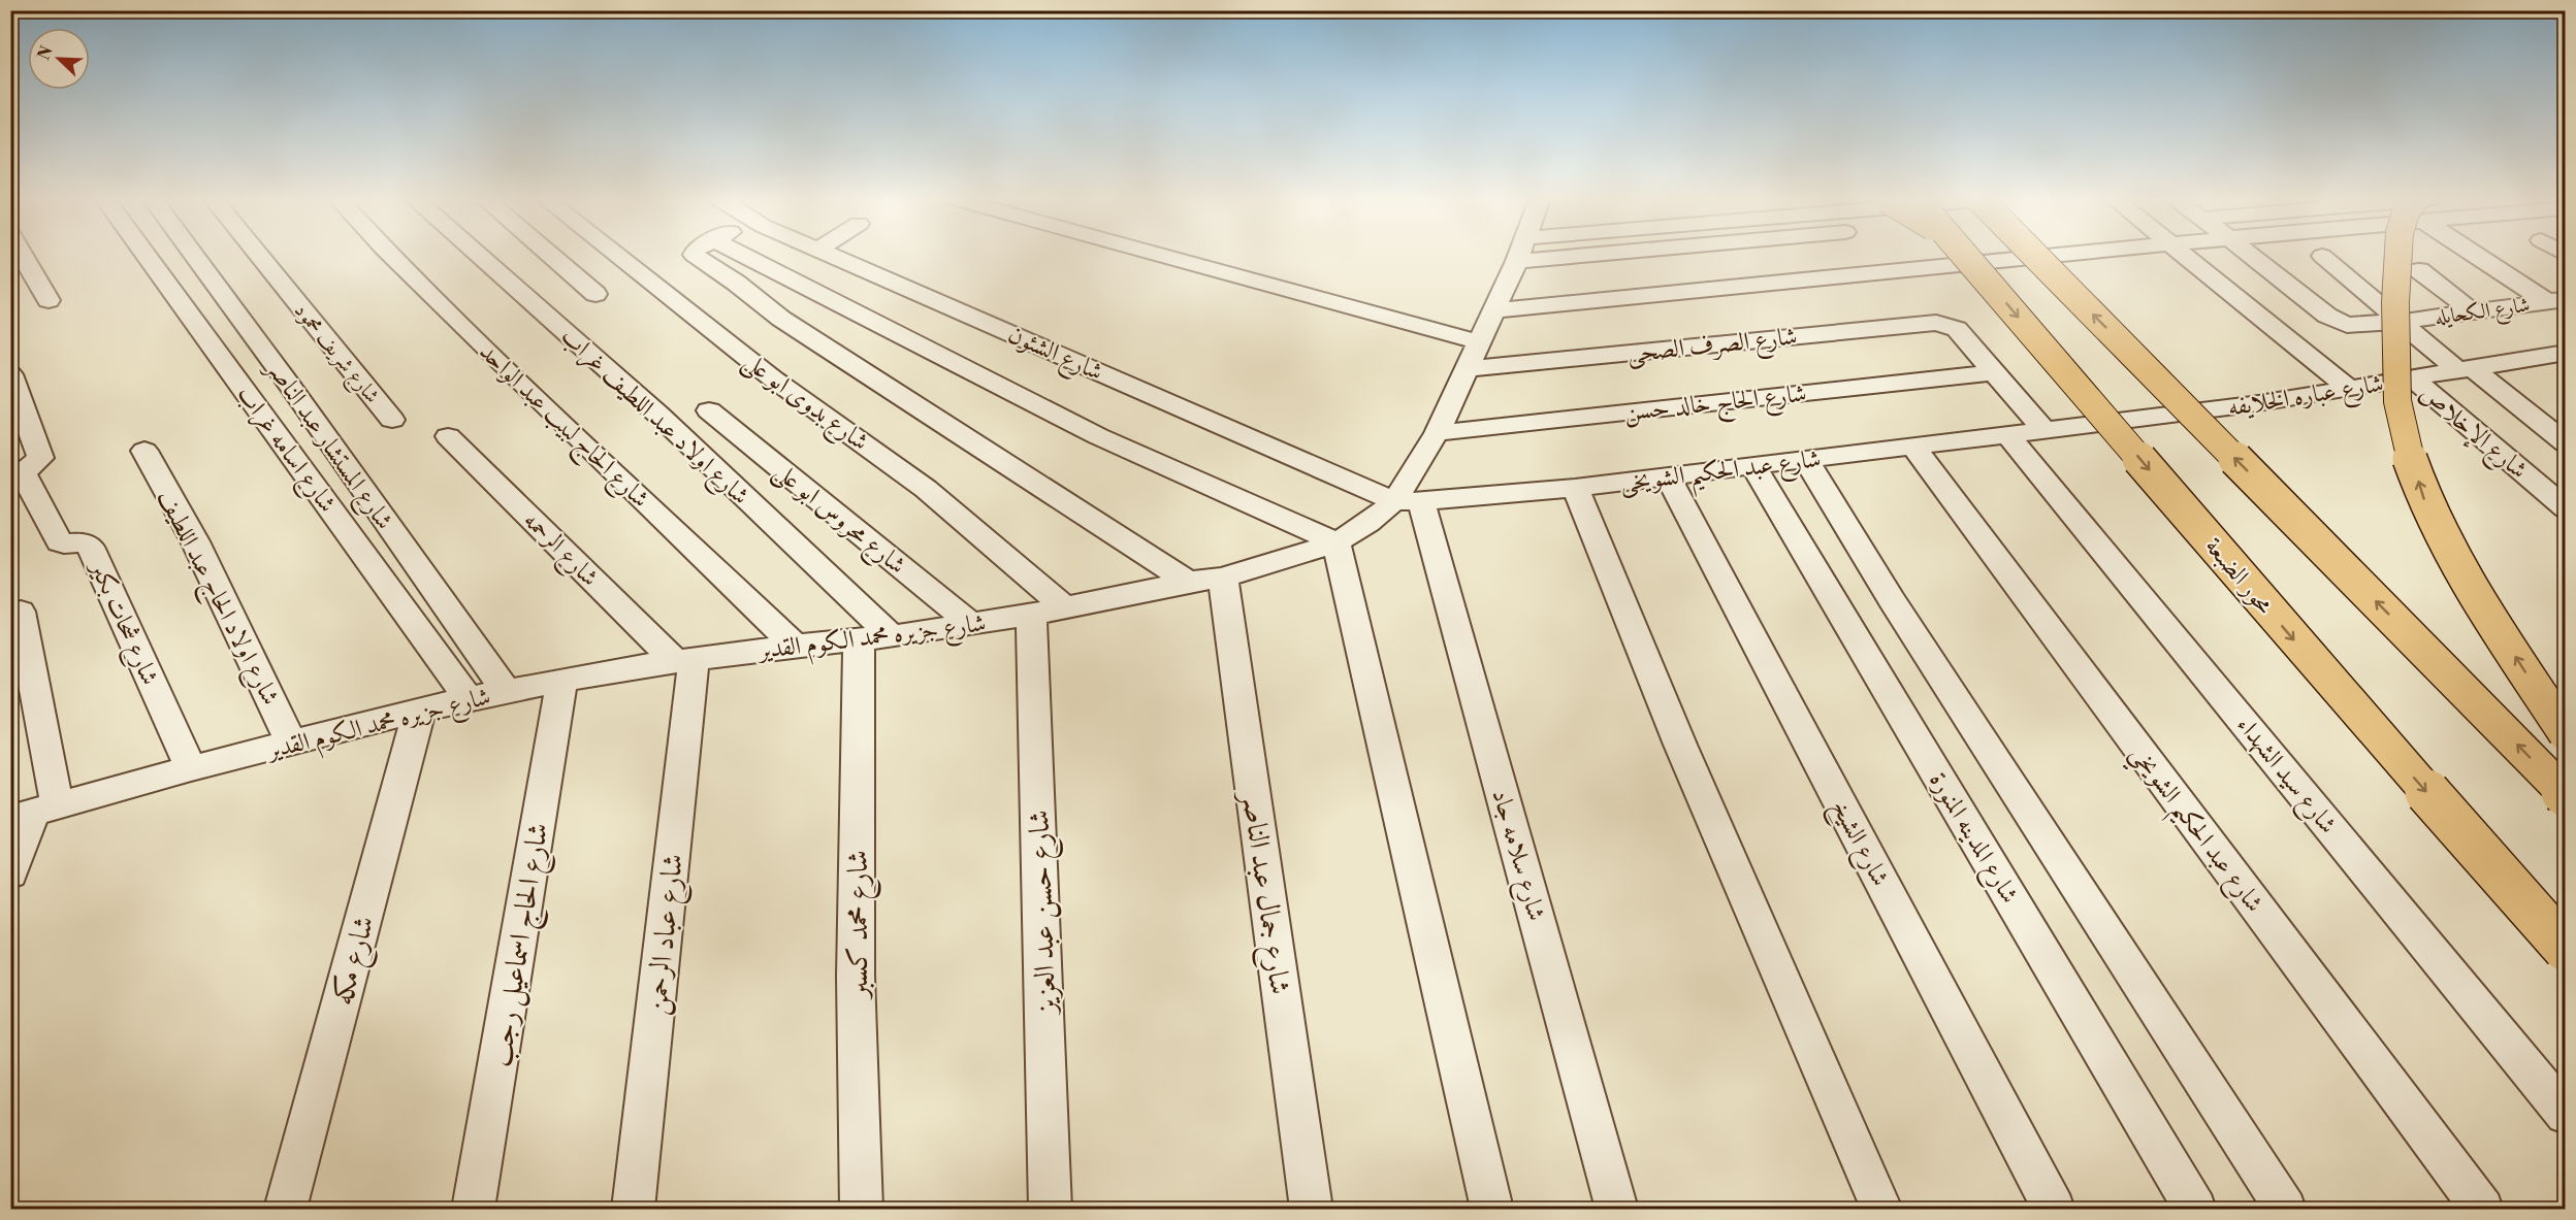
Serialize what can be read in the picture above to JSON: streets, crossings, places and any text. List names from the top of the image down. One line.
{"streets":{"highway":["محور الضبعة"],"street":["شارع الكحايله","شارع الصرف الصحى","شارع شريف محمود","شارع الشئون","شارع عباره الخلايفه","شارع بدوى ابو على","شارع الحاج خالد حسن","شارع اولاد عبد اللطيف غراب","شارع الحاج لبيب عبد الواحد","شارع الإخلاص","شارع المستشار عبد الناصر","شارع اسامه غراب","شارع عبد الحكيم الشويخى","شارع محروس ابو على","شارع الرحمه","شارع اولاد الحاج عبد اللطيف","شارع شحات بكير","شارع جزيره محمد الكوم القدير","شارع سيد الشهداء","شارع عبد الحكيم الشويخي","شارع المدينه المنورة","شارع الشيخ","شارع سلامه جاد","شارع جمال عبد الناصر","شارع حسن عبد العزيز","شارع محمد كسبر","شارع عباد الرحمن","شارع الحاج اسماعيل رجب","شارع مكه"]},"crossings":[["شارع الصرف الصحى","شارع الحاج خالد حسن"],["شارع الصرف الصحى","شارع جزيره محمد الكوم القدير"],["شارع الشئون","شارع عبد الحكيم الشويخى"],["شارع الشئون","شارع جزيره محمد الكوم القدير"],["شارع الشئون","شارع سلامه جاد"],["شارع عباره الخلايفه","شارع الإخلاص"],["شارع عباره الخلايفه","شارع عبد الحكيم الشويخى"],["شارع بدوى ابو على","شارع جزيره محمد الكوم القدير"],["شارع بدوى ابو على","شارع حسن عبد العزيز"],["شارع الحاج خالد حسن","شارع جزيره محمد الكوم القدير"],["شارع اولاد عبد اللطيف غراب","شارع جزيره محمد الكوم القدير"],["شارع اولاد عبد اللطيف غراب","شارع محمد كسبر"],["شارع الحاج لبيب عبد الواحد","شارع جزيره محمد الكوم القدير"],["شارع المستشار عبد الناصر","شارع جزيره محمد الكوم القدير"],["شارع اسامه غراب","شارع جزيره محمد الكوم القدير"],["شارع عبد الحكيم الشويخى","شارع جزيره محمد الكوم القدير"],["شارع عبد الحكيم الشويخى","شارع سيد الشهداء"],["شارع عبد الحكيم الشويخى","شارع عبد الحكيم الشويخي"],["شارع عبد الحكيم الشويخى","شارع المدينه المنورة"],["شارع عبد الحكيم الشويخى","شارع الشيخ"],["شارع عبد الحكيم الشويخى","شارع سلامه جاد"],["شارع محروس ابو على","شارع جزيره محمد الكوم القدير"],["شارع الرحمه","شارع جزيره محمد الكوم القدير"],["شارع الرحمه","شارع عباد الرحمن"],["شارع اولاد الحاج عبد اللطيف","شارع جزيره محمد الكوم القدير"],["شارع شحات بكير","شارع جزيره محمد الكوم القدير"],["شارع جزيره محمد الكوم القدير","شارع سلامه جاد"],["شارع جزيره محمد الكوم القدير","شارع جمال عبد الناصر"],["شارع جزيره محمد الكوم القدير","شارع حسن عبد العزيز"],["شارع جزيره محمد الكوم القدير","شارع محمد كسبر"],["شارع جزيره محمد الكوم القدير","شارع عباد الرحمن"],["شارع جزيره محمد الكوم القدير","شارع الحاج اسماعيل رجب"],["شارع جزيره محمد الكوم القدير","شارع مكه"]],"north":"top left"}
